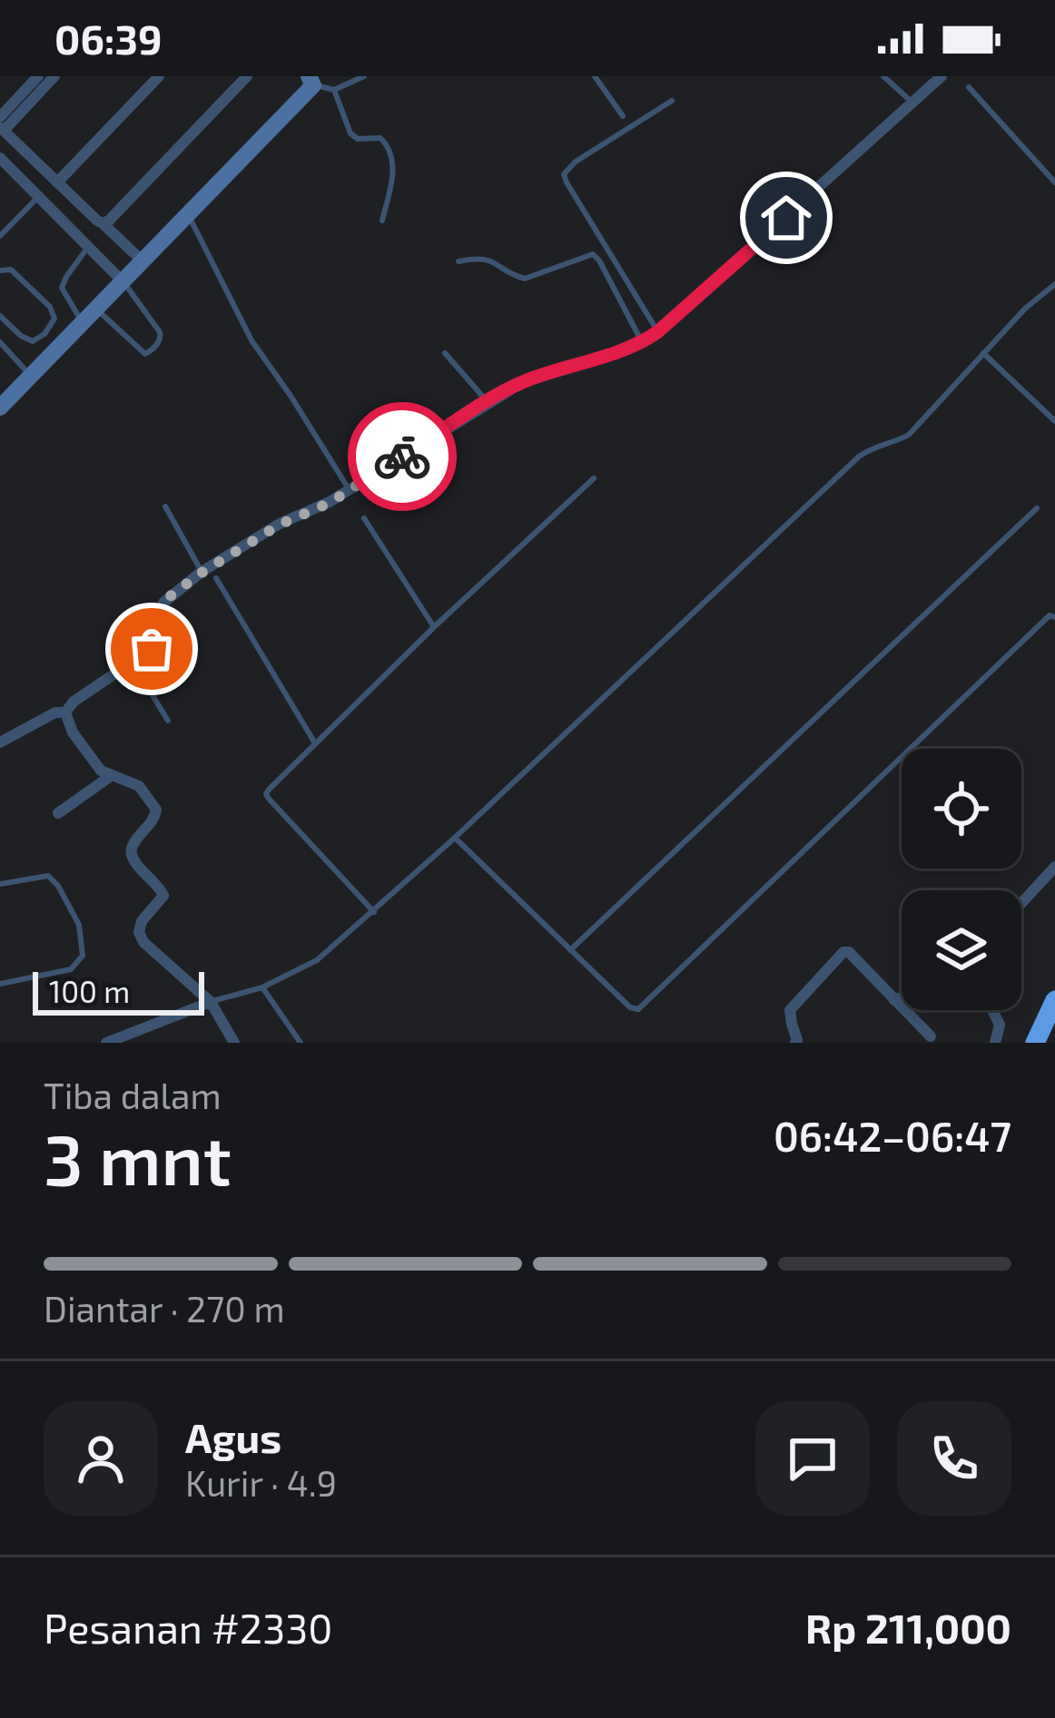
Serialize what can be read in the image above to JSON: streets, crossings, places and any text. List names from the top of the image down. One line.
{"scale_bar":"100 m","page":{"status":"06:39","scale":"100 m","heading":["3 mnt","Tiba dalam","06:42–06:47"],"panel":["Agus","Kurir · 4.9","Pesanan #2330","Rp 211,000"],"bar":"Diantar · 270 m"}}
